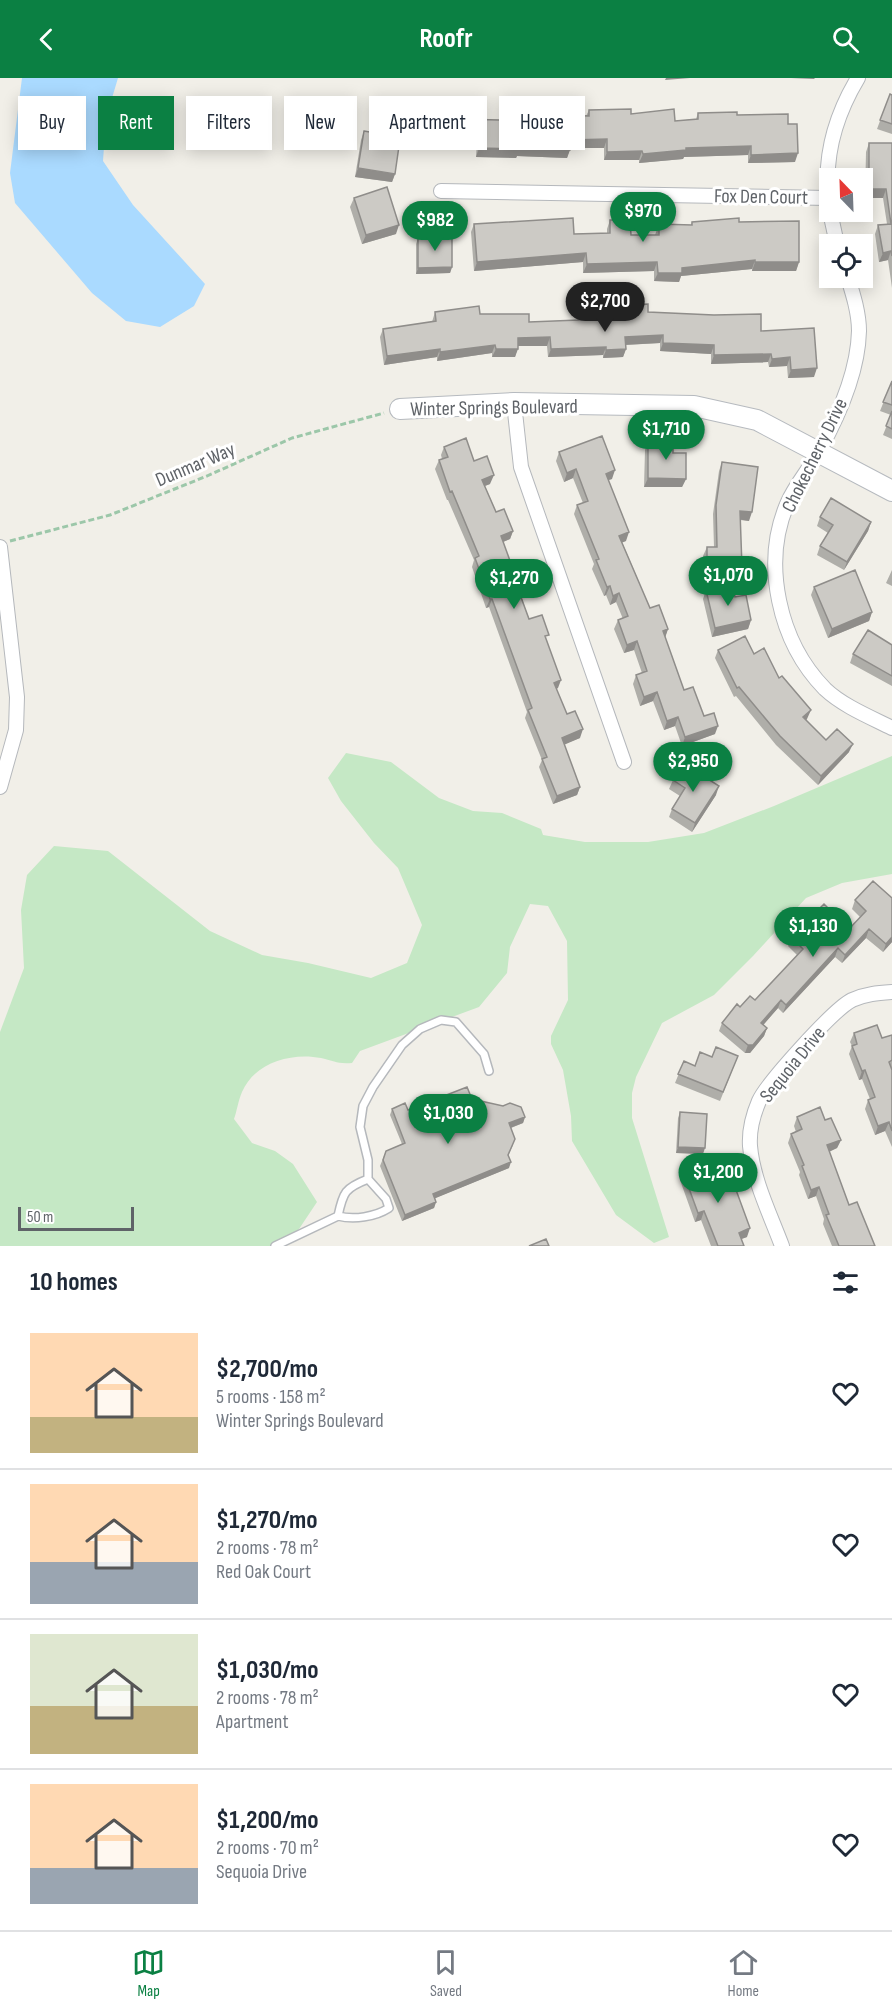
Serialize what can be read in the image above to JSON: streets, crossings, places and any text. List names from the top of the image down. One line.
{"streets":{"street":["Fox Den Court","Winter Springs Boulevard","Chokecherry Drive","Sequoia Drive"],"path":["Dunmar Way"]},"crossings":[["Winter Springs Boulevard","Chokecherry Drive"],["Winter Springs Boulevard","Dunmar Way"]],"scale_bar":"50 m","north":"top left","page":{"header":"Roofr","chip":["Buy","Rent","Filters","New","Apartment","House"],"price":["$970","$982","$2,700","$1,710","$1,070","$1,270","$2,950","$1,130","$1,030","$1,200"],"scale":"50 m","heading":"10 homes","list":[{"name":"$2,700/mo","note":"5 rooms · 158 m² · Winter Springs Boulevard"},{"name":"$1,270/mo","note":"2 rooms · 78 m² · Red Oak Court"},{"name":"$1,030/mo","note":"2 rooms · 78 m² · Apartment"},{"name":"$1,200/mo","note":"2 rooms · 70 m² · Sequoia Drive"}],"tabs":["Map","Saved","Home"]}}
